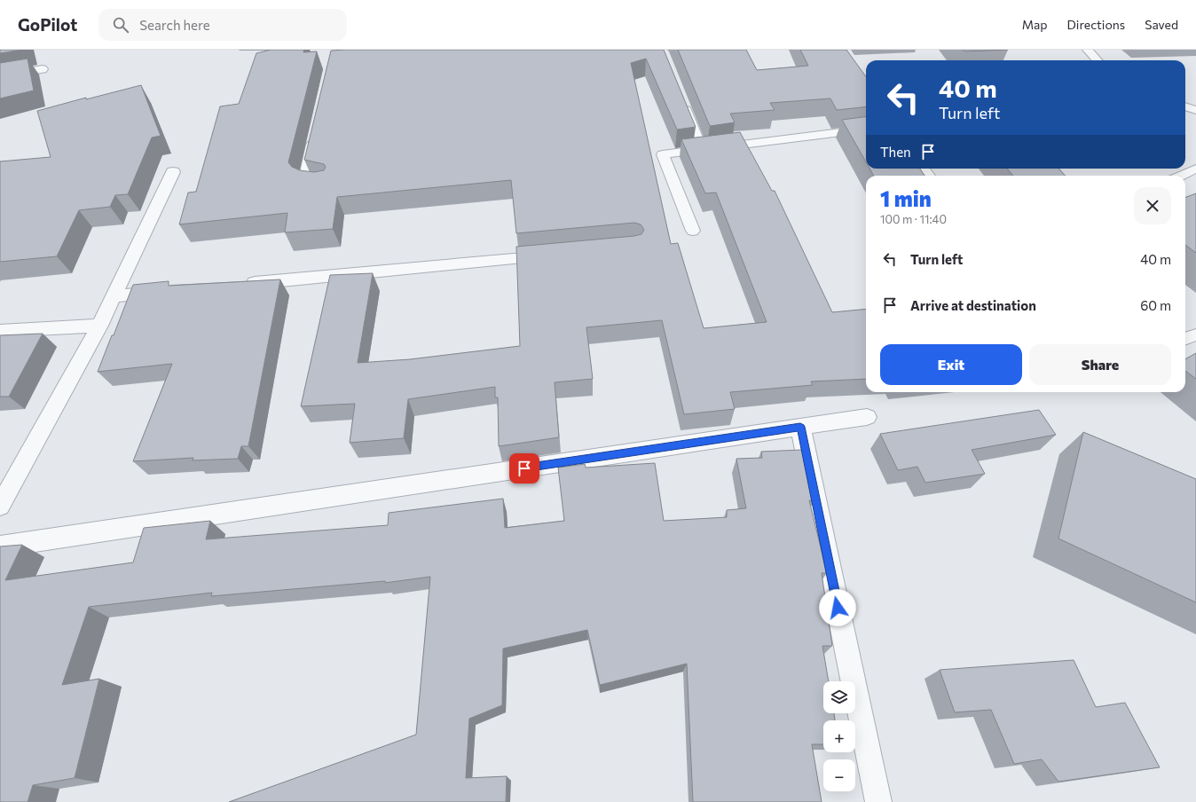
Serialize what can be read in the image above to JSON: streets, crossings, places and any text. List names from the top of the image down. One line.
{"page":{"header":"GoPilot","search":"Search here","nav":["Map","Directions","Saved"],"turn":["40 m","Turn left"],"then":"Then","heading":["1 min","100 m · 11:40"],"list":[{"name":"Turn left","value":"40 m"},{"name":"Arrive at destination","value":"60 m"}],"buttons":["Exit","Share"],"map_buttons":["+","−"]}}
